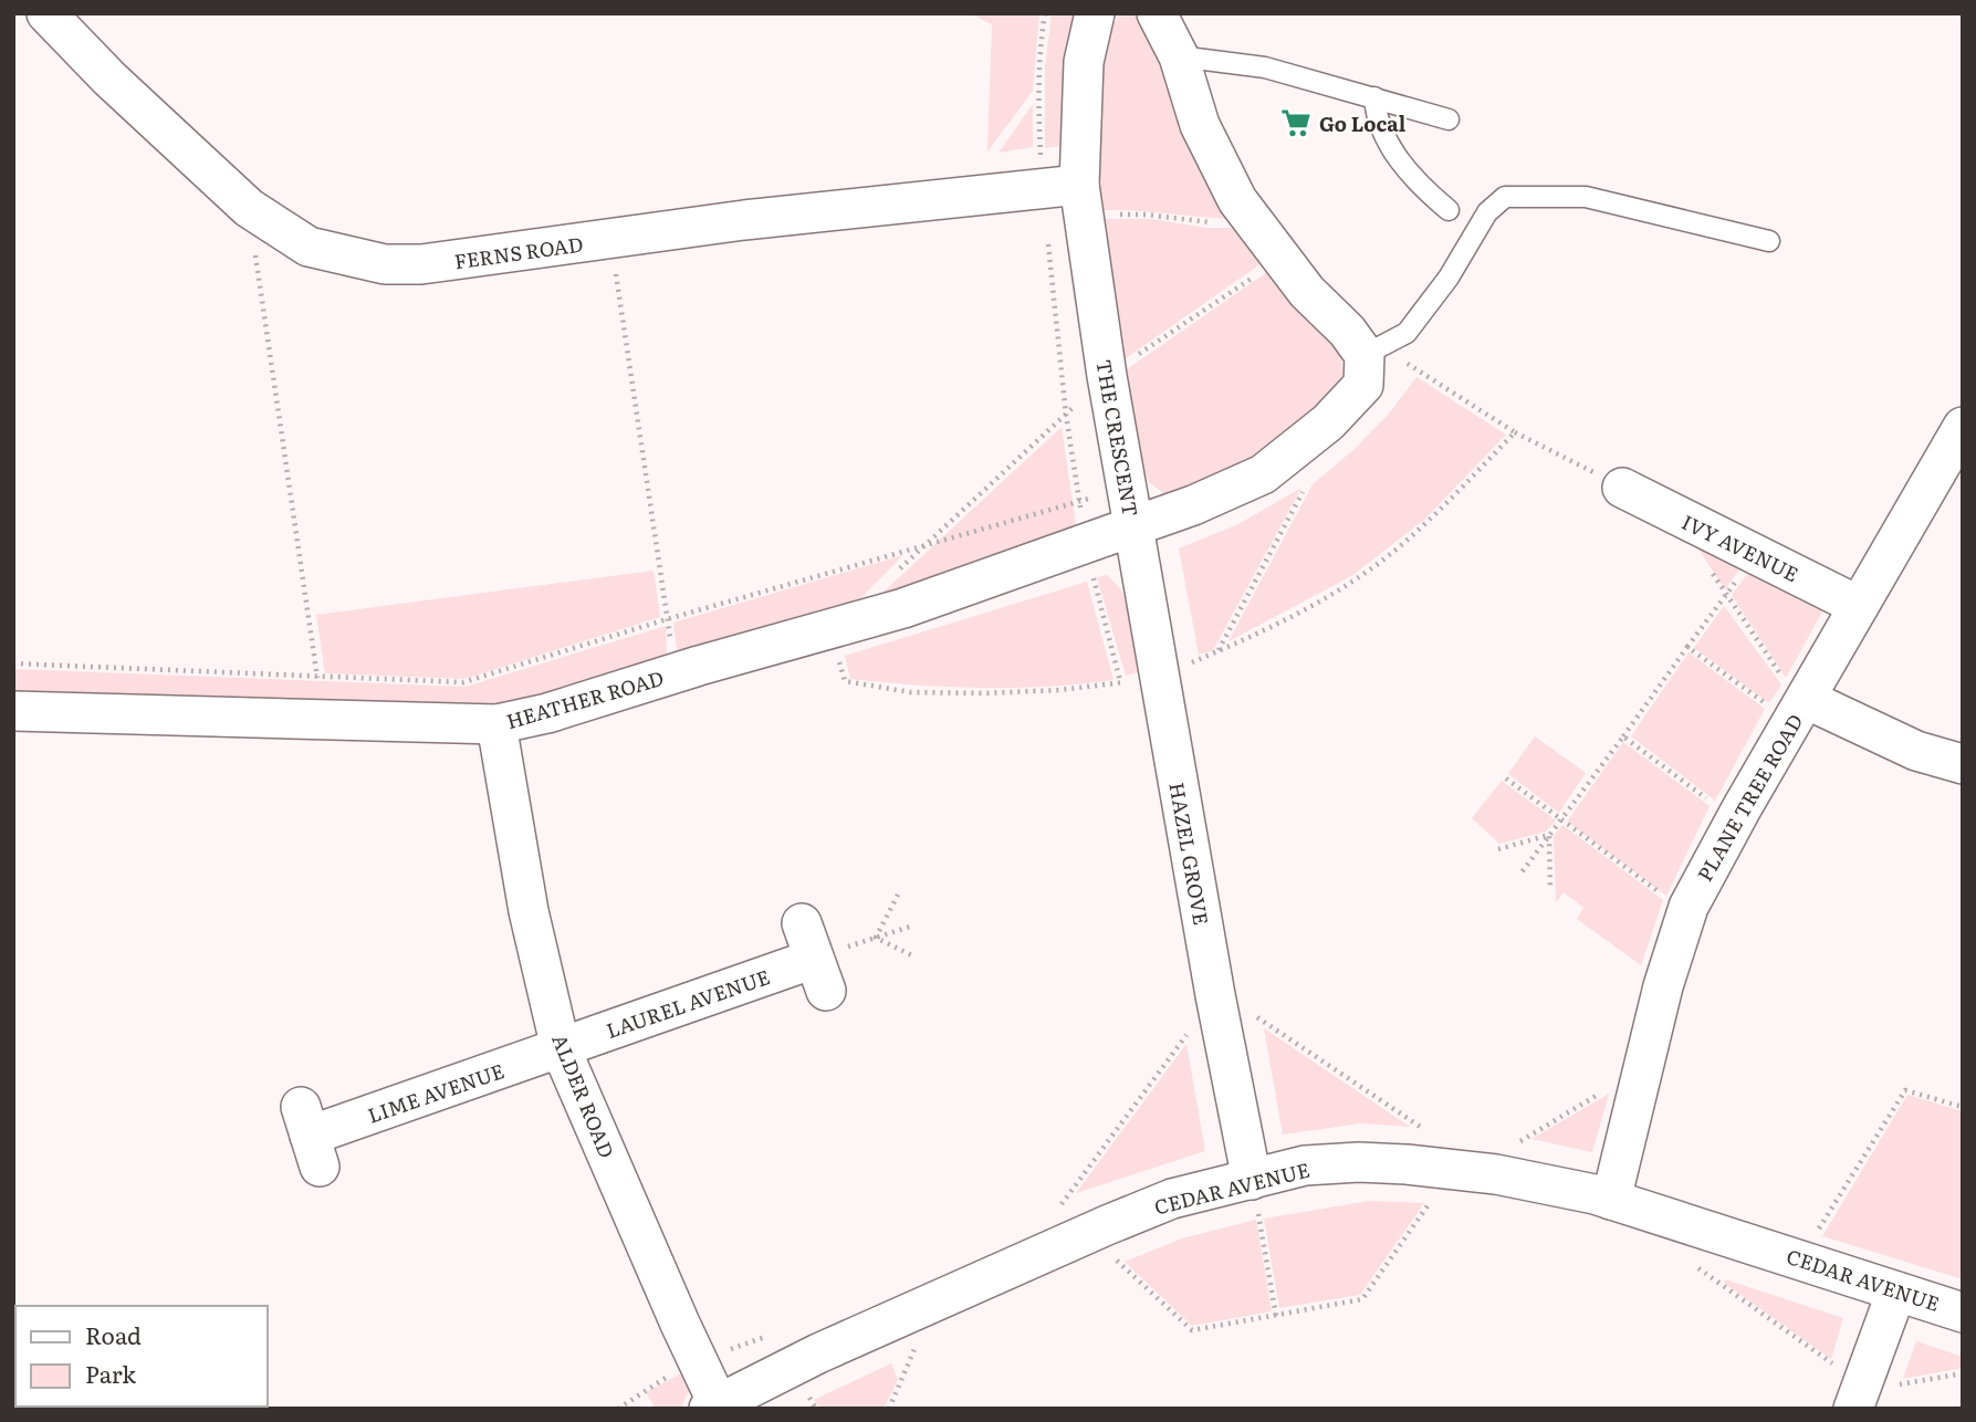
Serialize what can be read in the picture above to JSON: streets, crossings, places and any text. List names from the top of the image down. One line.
{"streets":{"street":["FERNS ROAD","THE CRESCENT","IVY AVENUE","HEATHER ROAD","PLANE TREE ROAD","HAZEL GROVE","LAUREL AVENUE","LIME AVENUE","ALDER ROAD","CEDAR AVENUE"]},"crossings":[["FERNS ROAD","THE CRESCENT"],["THE CRESCENT","HEATHER ROAD"],["THE CRESCENT","HAZEL GROVE"],["IVY AVENUE","PLANE TREE ROAD"],["HEATHER ROAD","HAZEL GROVE"],["HEATHER ROAD","ALDER ROAD"],["PLANE TREE ROAD","CEDAR AVENUE"],["HAZEL GROVE","CEDAR AVENUE"],["LAUREL AVENUE","LIME AVENUE"],["LAUREL AVENUE","ALDER ROAD"],["LIME AVENUE","ALDER ROAD"],["ALDER ROAD","CEDAR AVENUE"]],"places":{"supermarket":["Go Local"]},"legend":["Road","Park"]}
